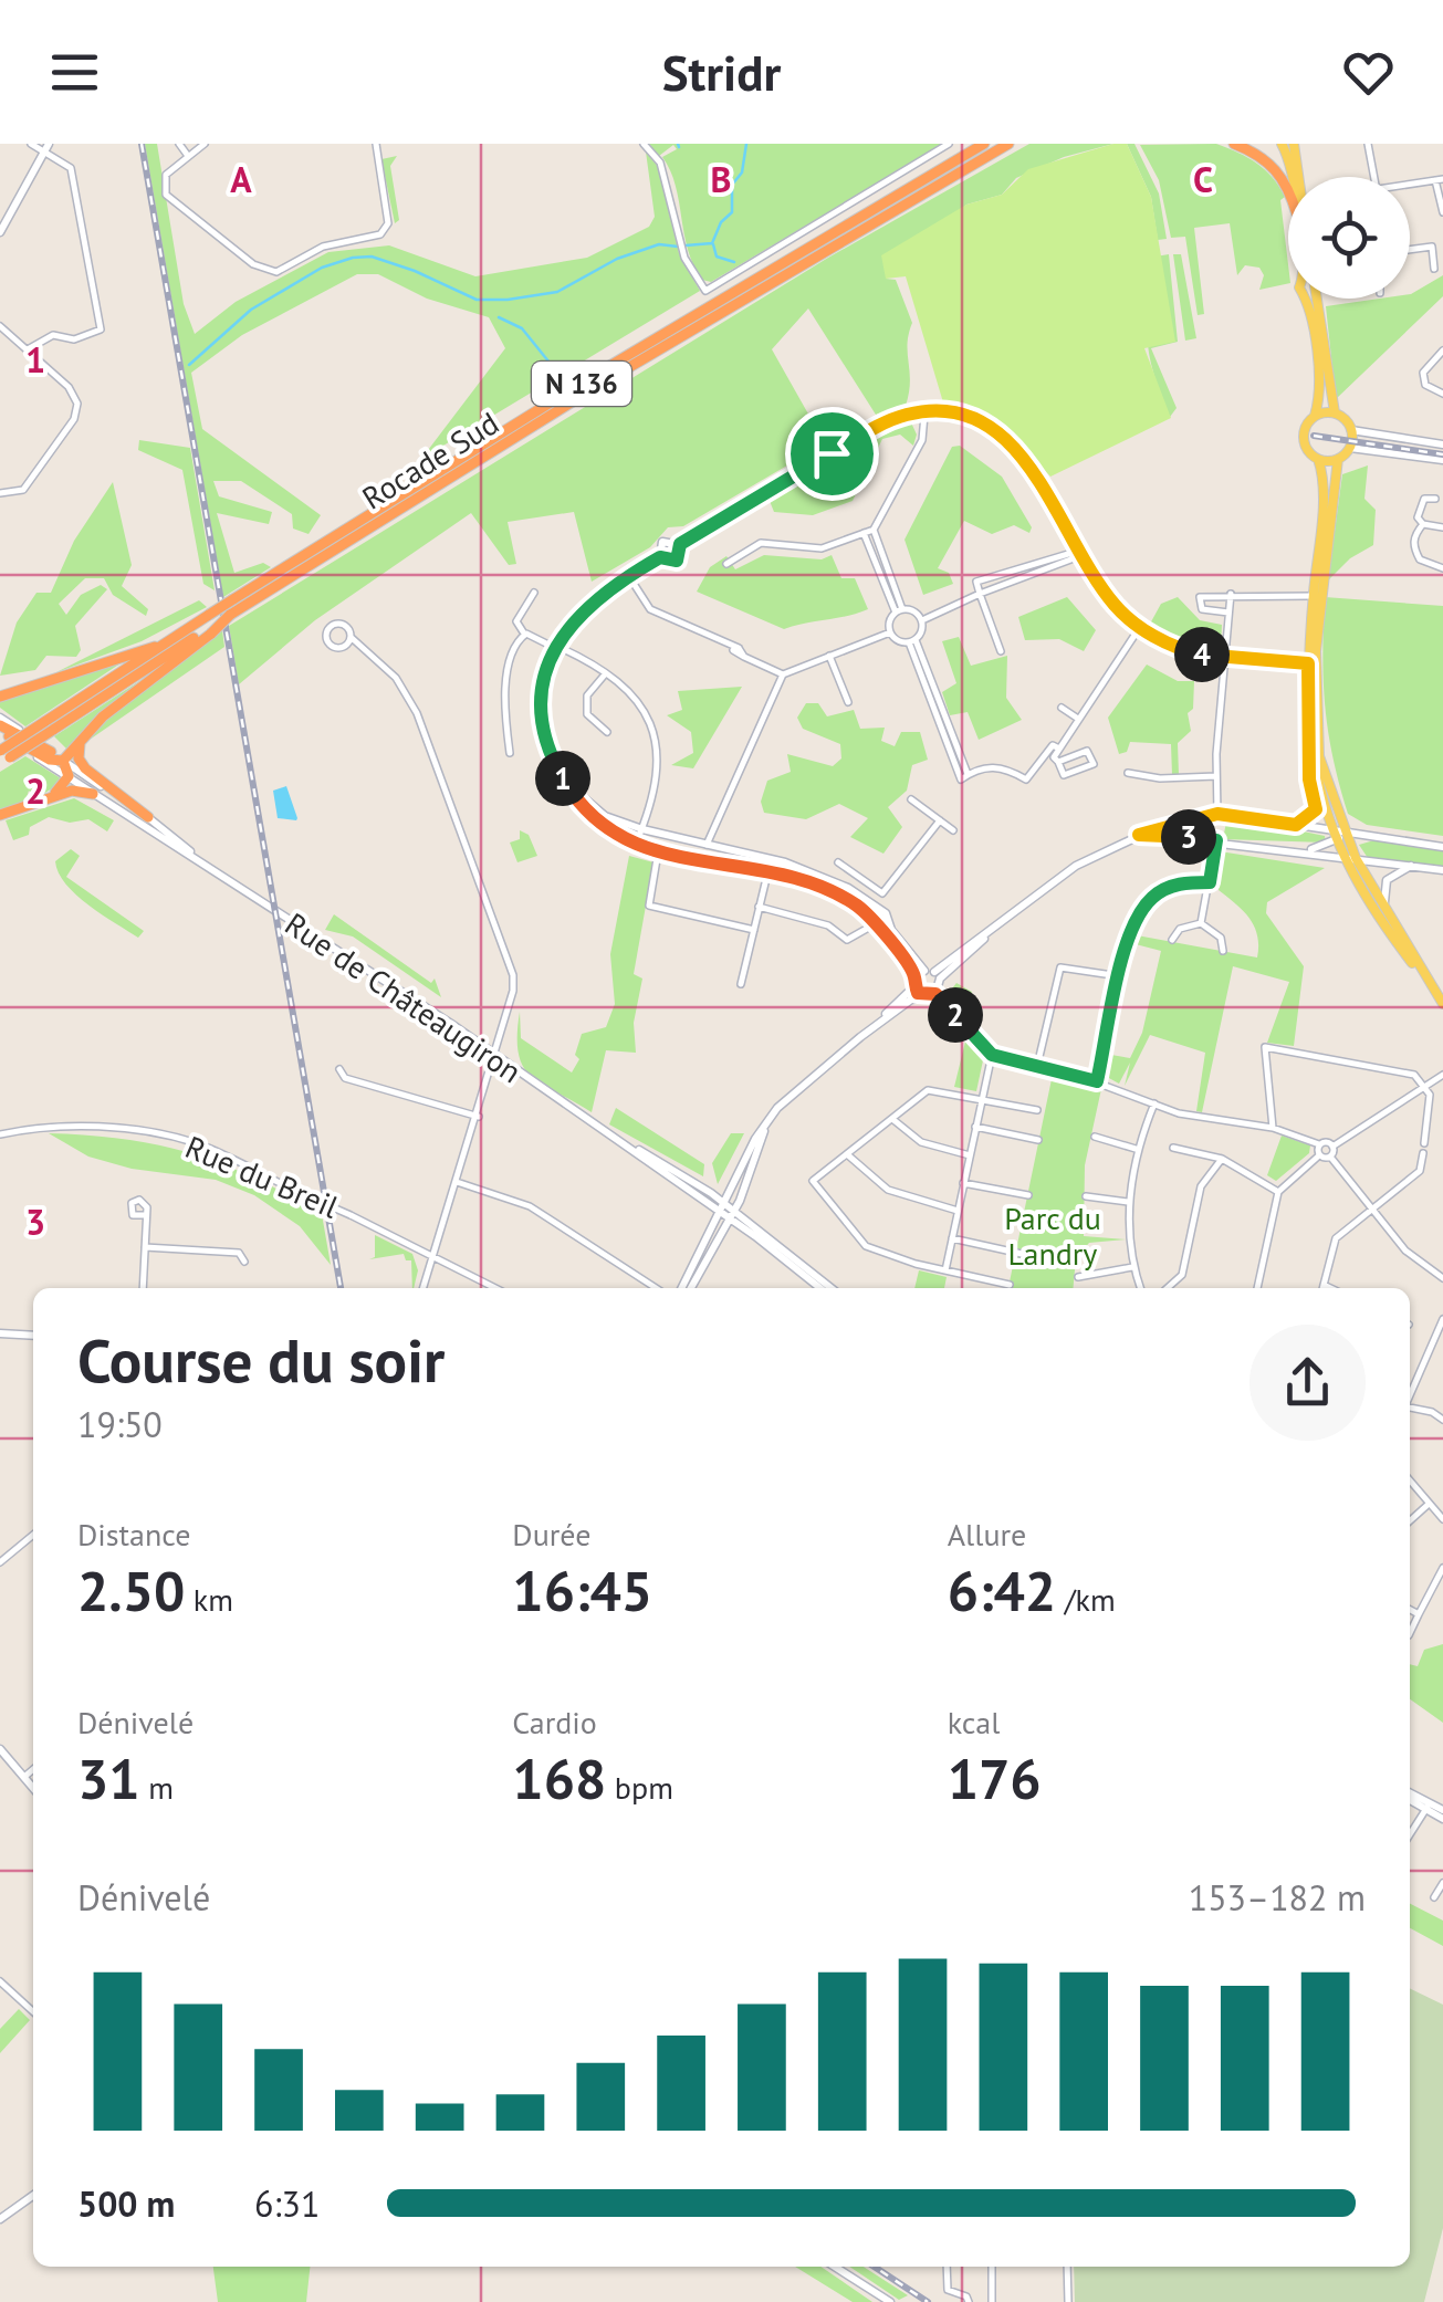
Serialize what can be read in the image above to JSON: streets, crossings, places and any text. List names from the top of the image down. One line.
{"streets":{"highway":["N 136","Rocade Sud"],"main road":["Rue de Châteaugiron"],"street":["Rue du Breil"]},"parks":["Parc du Landry"],"page":{"header":"Stridr","pins":["4","1","3","2"],"heading":["Course du soir","19:50"],"stats":[["Distance","2.50 km"],["Durée","16:45"],["Allure","6:42 /km"],["Dénivelé","31 m"],["Cardio","168 bpm"],["kcal","176"]],"chart":["Dénivelé","153–182 m"],"list":[{"name":"500 m","note":"6:31"}]},"grid":{"columns":["A","B","C"],"rows":["1","2","3"]}}
